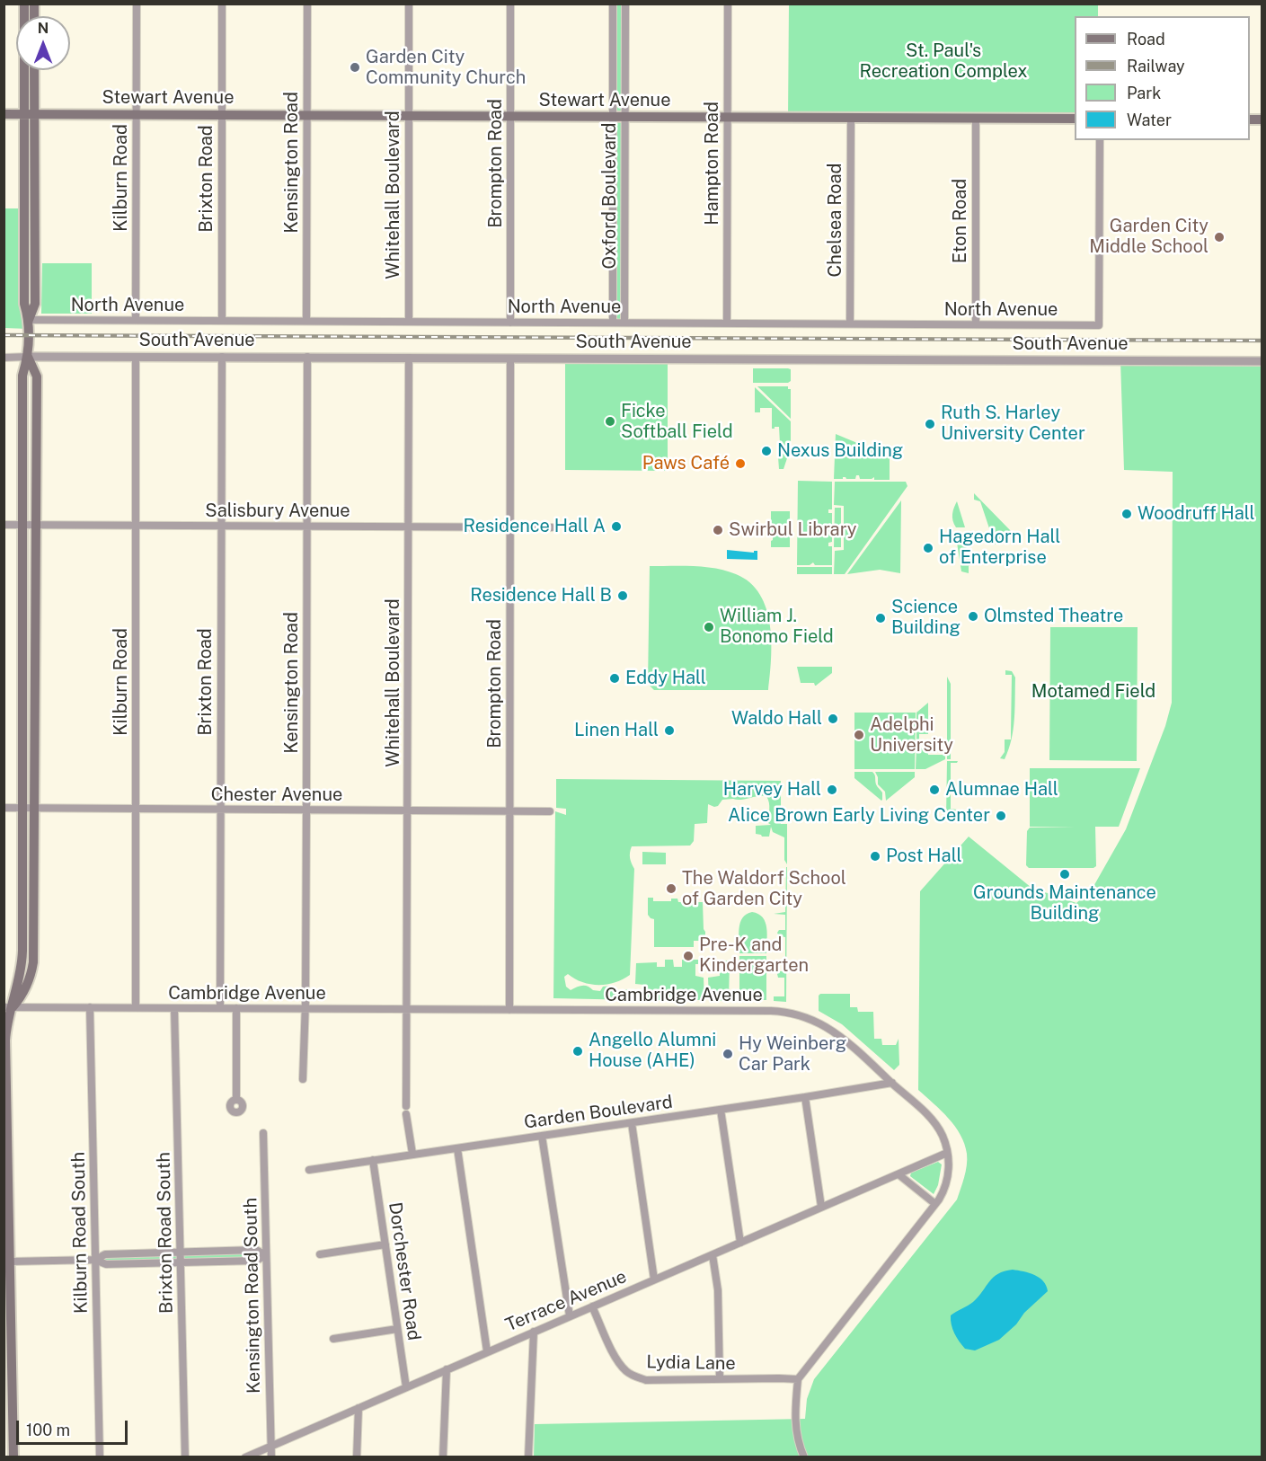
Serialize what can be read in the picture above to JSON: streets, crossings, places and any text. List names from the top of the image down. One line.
{"streets":{"main road":["Stewart Avenue"],"street":["Kensington Road","Brompton Road","Hampton Road","Kilburn Road","Brixton Road","Whitehall Boulevard","Oxford Boulevard","Chelsea Road","Eton Road","North Avenue","South Avenue","Salisbury Avenue","Chester Avenue","Cambridge Avenue","Garden Boulevard","Kilburn Road South","Brixton Road South","Dorchester Road","Kensington Road South","Terrace Avenue","Lydia Lane"]},"crossings":[["Stewart Avenue","Kensington Road"],["Stewart Avenue","Brompton Road"],["Stewart Avenue","Hampton Road"],["Stewart Avenue","Kilburn Road"],["Stewart Avenue","Brixton Road"],["Stewart Avenue","Whitehall Boulevard"],["Stewart Avenue","Oxford Boulevard"],["Stewart Avenue","Chelsea Road"],["Stewart Avenue","Eton Road"],["Kensington Road","North Avenue"],["Kensington Road","South Avenue"],["Kensington Road","Salisbury Avenue"],["Kensington Road","Chester Avenue"],["Kensington Road","Cambridge Avenue"],["Brompton Road","North Avenue"],["Brompton Road","South Avenue"],["Brompton Road","Salisbury Avenue"],["Brompton Road","Chester Avenue"],["Brompton Road","Cambridge Avenue"],["Hampton Road","North Avenue"],["Kilburn Road","North Avenue"],["Kilburn Road","South Avenue"],["Kilburn Road","Salisbury Avenue"],["Kilburn Road","Chester Avenue"],["Kilburn Road","Cambridge Avenue"],["Brixton Road","North Avenue"],["Brixton Road","South Avenue"],["Brixton Road","Salisbury Avenue"],["Brixton Road","Chester Avenue"],["Brixton Road","Cambridge Avenue"],["Whitehall Boulevard","North Avenue"],["Whitehall Boulevard","South Avenue"],["Whitehall Boulevard","Salisbury Avenue"],["Whitehall Boulevard","Chester Avenue"],["Whitehall Boulevard","Cambridge Avenue"],["Oxford Boulevard","North Avenue"],["Chelsea Road","North Avenue"],["Eton Road","North Avenue"],["Cambridge Avenue","Garden Boulevard"],["Cambridge Avenue","Kilburn Road South"],["Cambridge Avenue","Brixton Road South"],["Cambridge Avenue","Terrace Avenue"],["Cambridge Avenue","Lydia Lane"],["Garden Boulevard","Dorchester Road"],["Dorchester Road","Terrace Avenue"],["Kensington Road South","Terrace Avenue"],["Terrace Avenue","Lydia Lane"]],"parks":["St. Paul's Recreation Complex","Motamed Field"],"places":["Garden City Community Church","Garden City Middle School","Ficke Softball Field","Ruth S. Harley University Center","Nexus Building","Paws Café","Woodruff Hall","Residence Hall A","Swirbul Library","Hagedorn Hall of Enterprise","Residence Hall B","Olmsted Theatre","Science Building","William J. Bonomo Field","Eddy Hall","Waldo Hall","Linen Hall","Adelphi University","Harvey Hall","Alumnae Hall","Alice Brown Early Living Center","Post Hall","Grounds Maintenance Building","The Waldorf School of Garden City","Pre-K and Kindergarten","Angello Alumni House (AHE)","Hy Weinberg Car Park"],"legend":["Road","Railway","Park","Water"],"scale_bar":"100 m","north":"top"}
